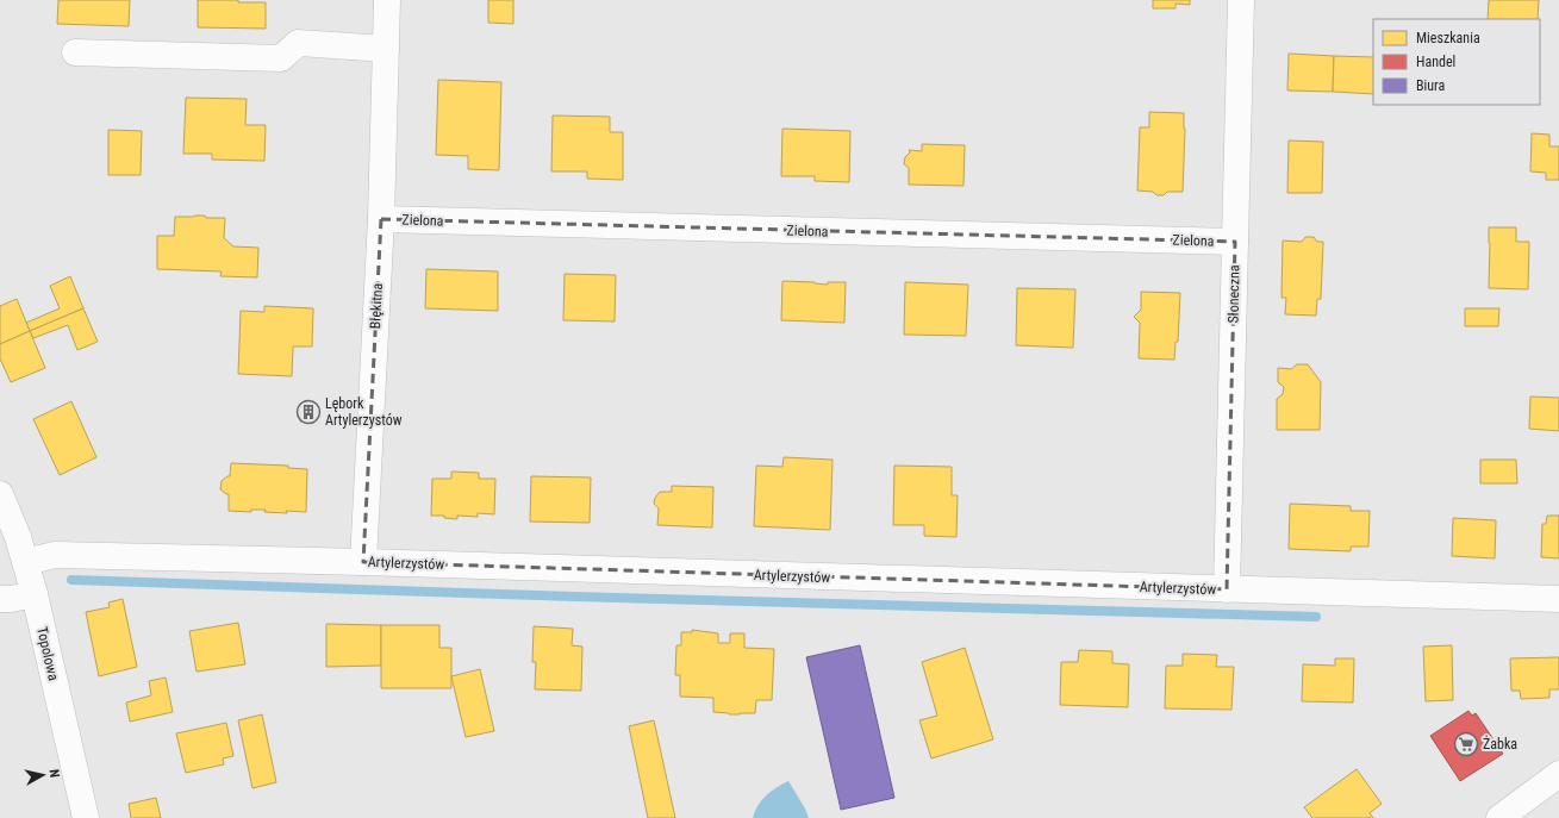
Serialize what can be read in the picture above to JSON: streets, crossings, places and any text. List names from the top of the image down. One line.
{"streets":{"street":["Zielona","Słoneczna","Błękitna","Artylerzystów","Topolowa"]},"crossings":[["Zielona","Słoneczna"],["Zielona","Błękitna"],["Słoneczna","Artylerzystów"],["Błękitna","Artylerzystów"],["Artylerzystów","Topolowa"]],"places":{"building":["Lębork Artylerzystów"],"supermarket":["Żabka"]},"legend":["Mieszkania","Handel","Biura"],"north":"right"}
